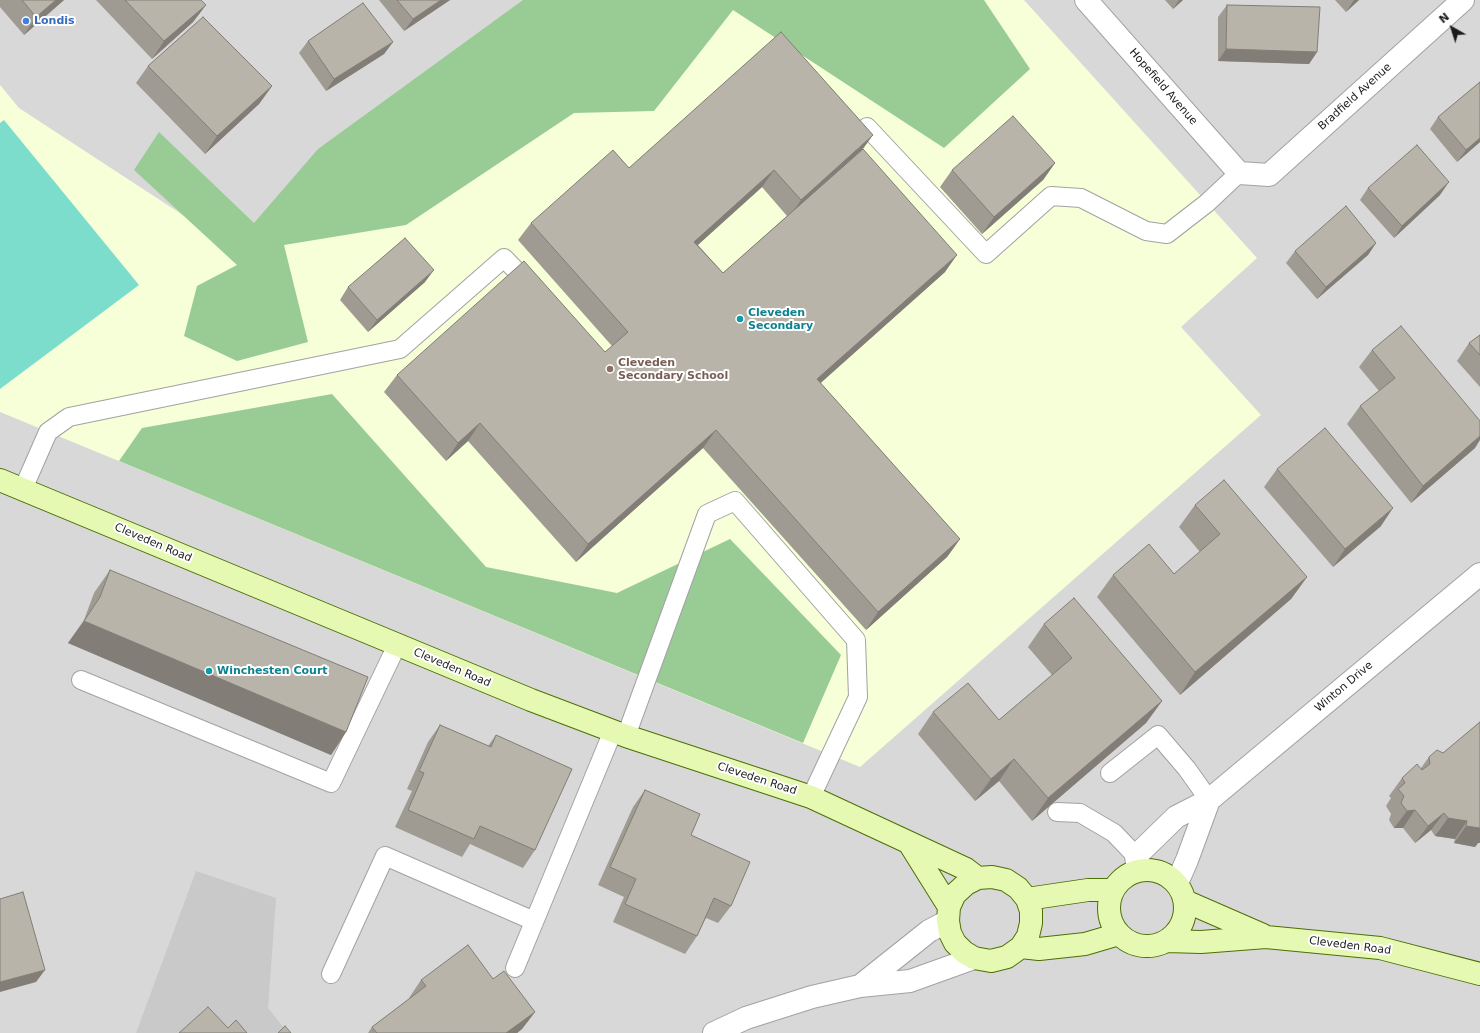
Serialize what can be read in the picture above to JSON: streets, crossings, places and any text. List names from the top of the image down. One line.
{"streets":{"street":["Hopefield Avenue","Bradfield Avenue","Cleveden Road","Winton Drive"]},"crossings":[["Hopefield Avenue","Bradfield Avenue"],["Cleveden Road","Winton Drive"]],"places":["Londis","Cleveden Secondary","Cleveden Secondary School","Winchesten Court"],"north":"top left"}
